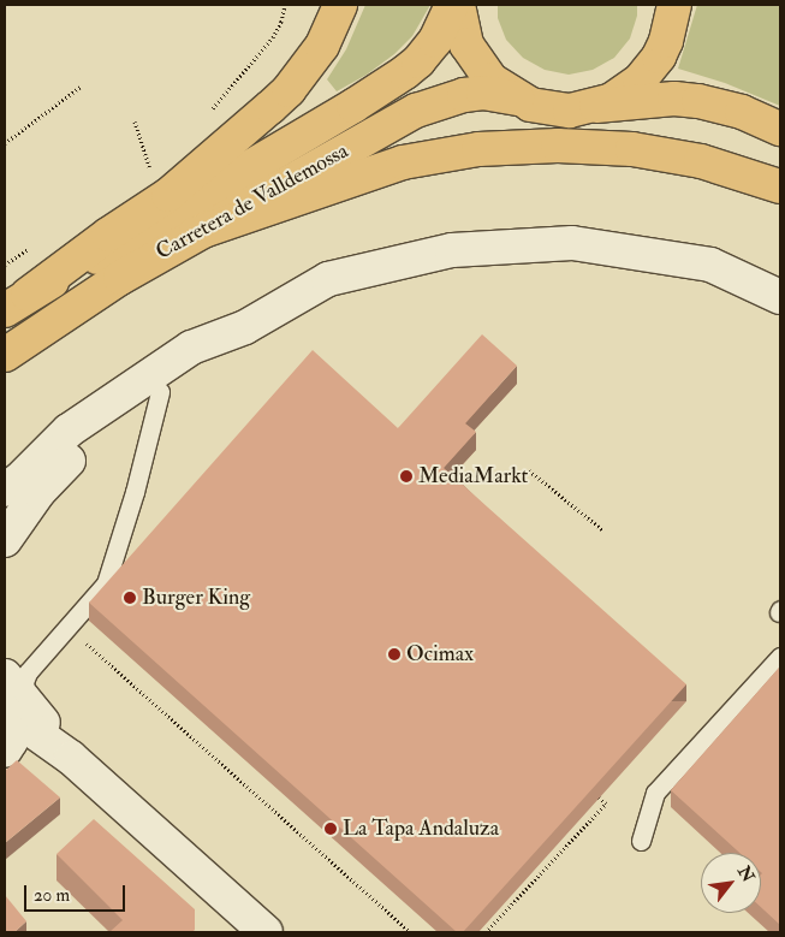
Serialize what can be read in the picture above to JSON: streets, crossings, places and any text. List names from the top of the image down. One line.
{"streets":{"main road":["Carretera de Valldemossa"]},"places":["MediaMarkt","Burger King","Ocimax","La Tapa Andaluza"],"scale_bar":"20 m","north":"top right"}
